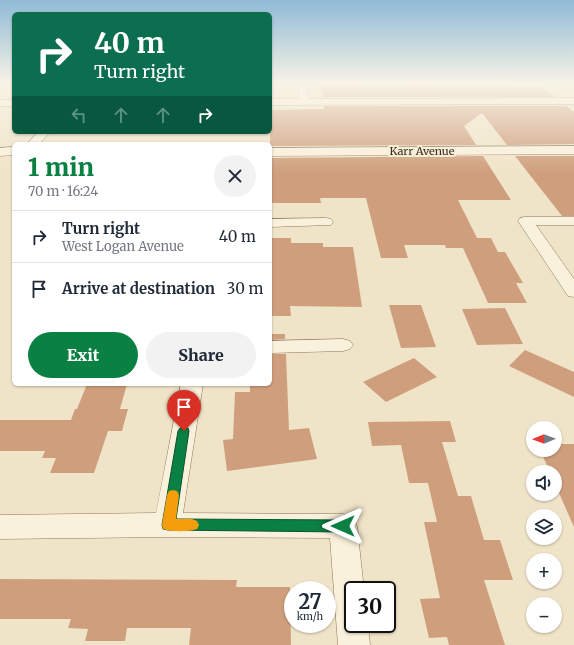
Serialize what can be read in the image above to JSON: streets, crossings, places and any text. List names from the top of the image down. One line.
{"streets":{"street":["Karr Avenue"]},"north":"left","page":{"turn":["40 m","Turn right"],"heading":["1 min","70 m · 16:24"],"list":[{"name":"Turn right","note":"West Logan Avenue","value":"40 m"},{"name":"Arrive at destination","value":"30 m"}],"buttons":["Exit","Share"],"map_buttons":["+","−"],"speed":"27 km/h","limit":"30"}}
